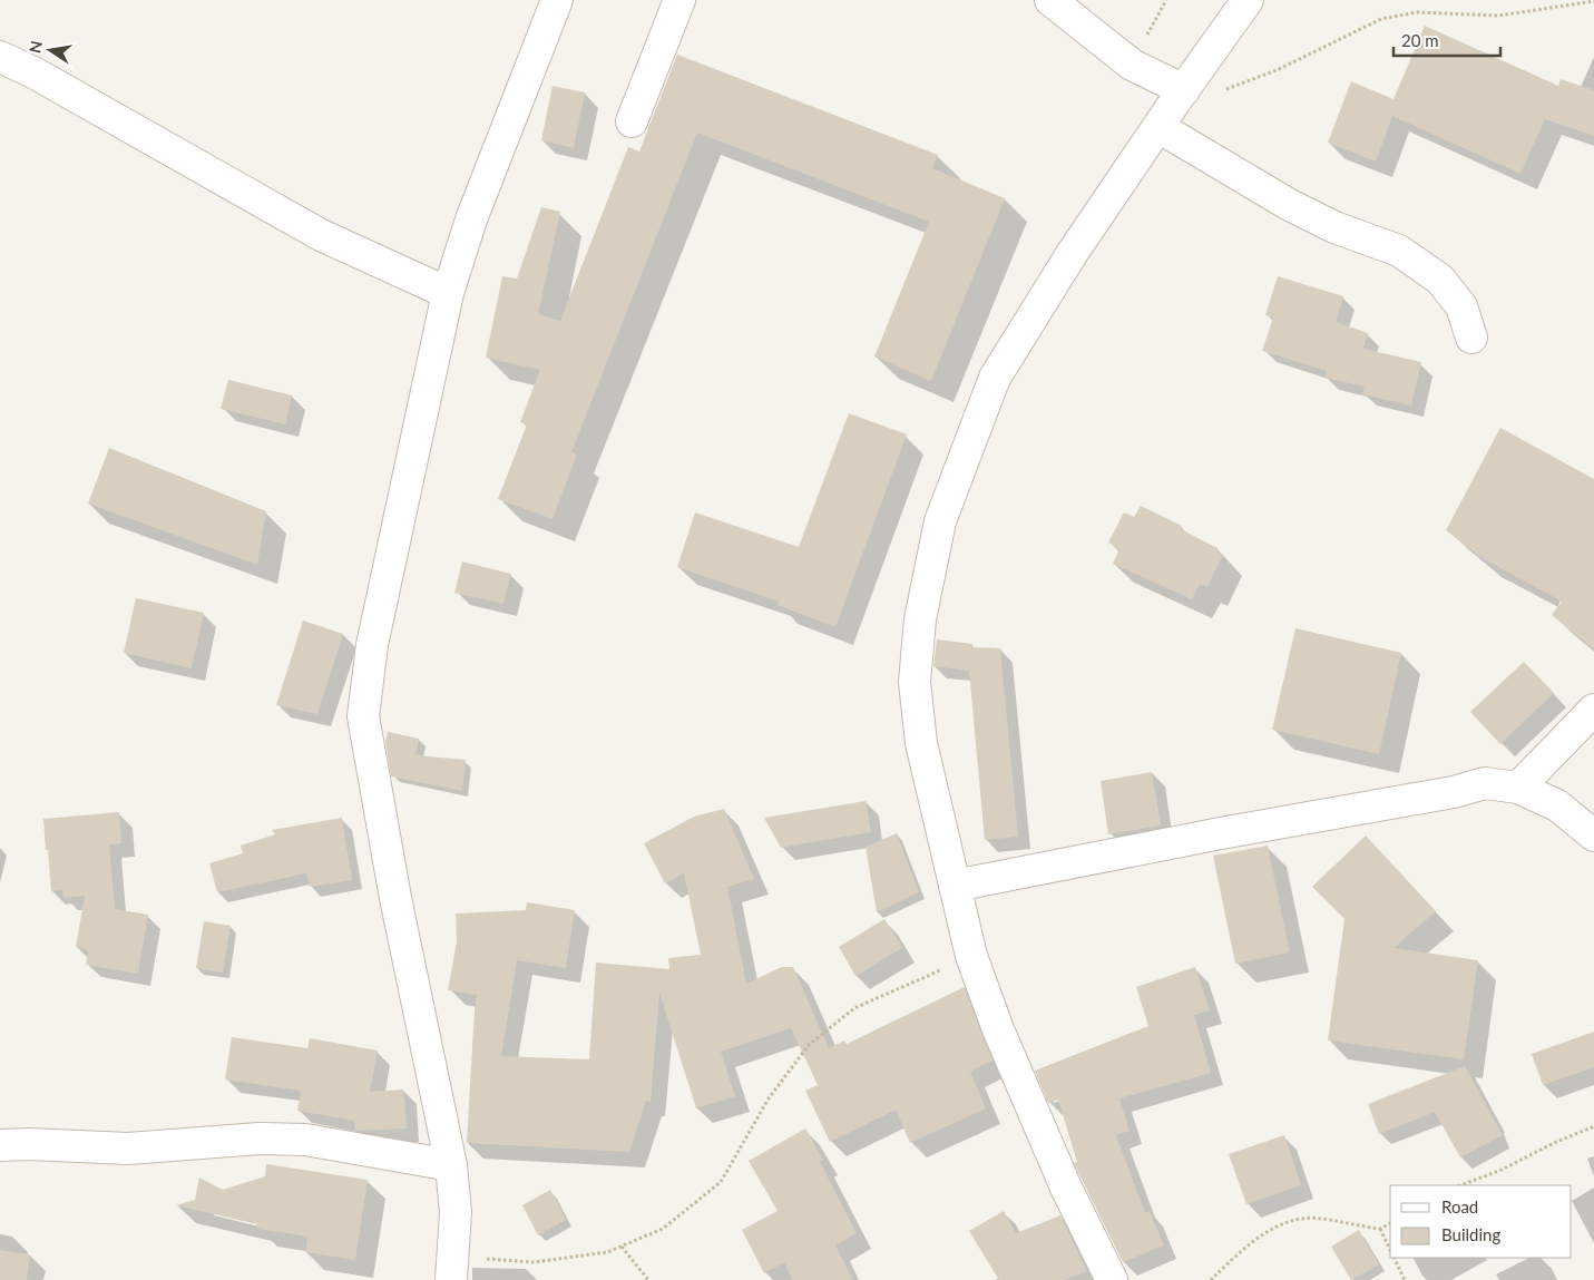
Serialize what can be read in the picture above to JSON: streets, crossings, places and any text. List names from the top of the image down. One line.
{"legend":["Road","Building"],"scale_bar":"20 m","north":"left"}
